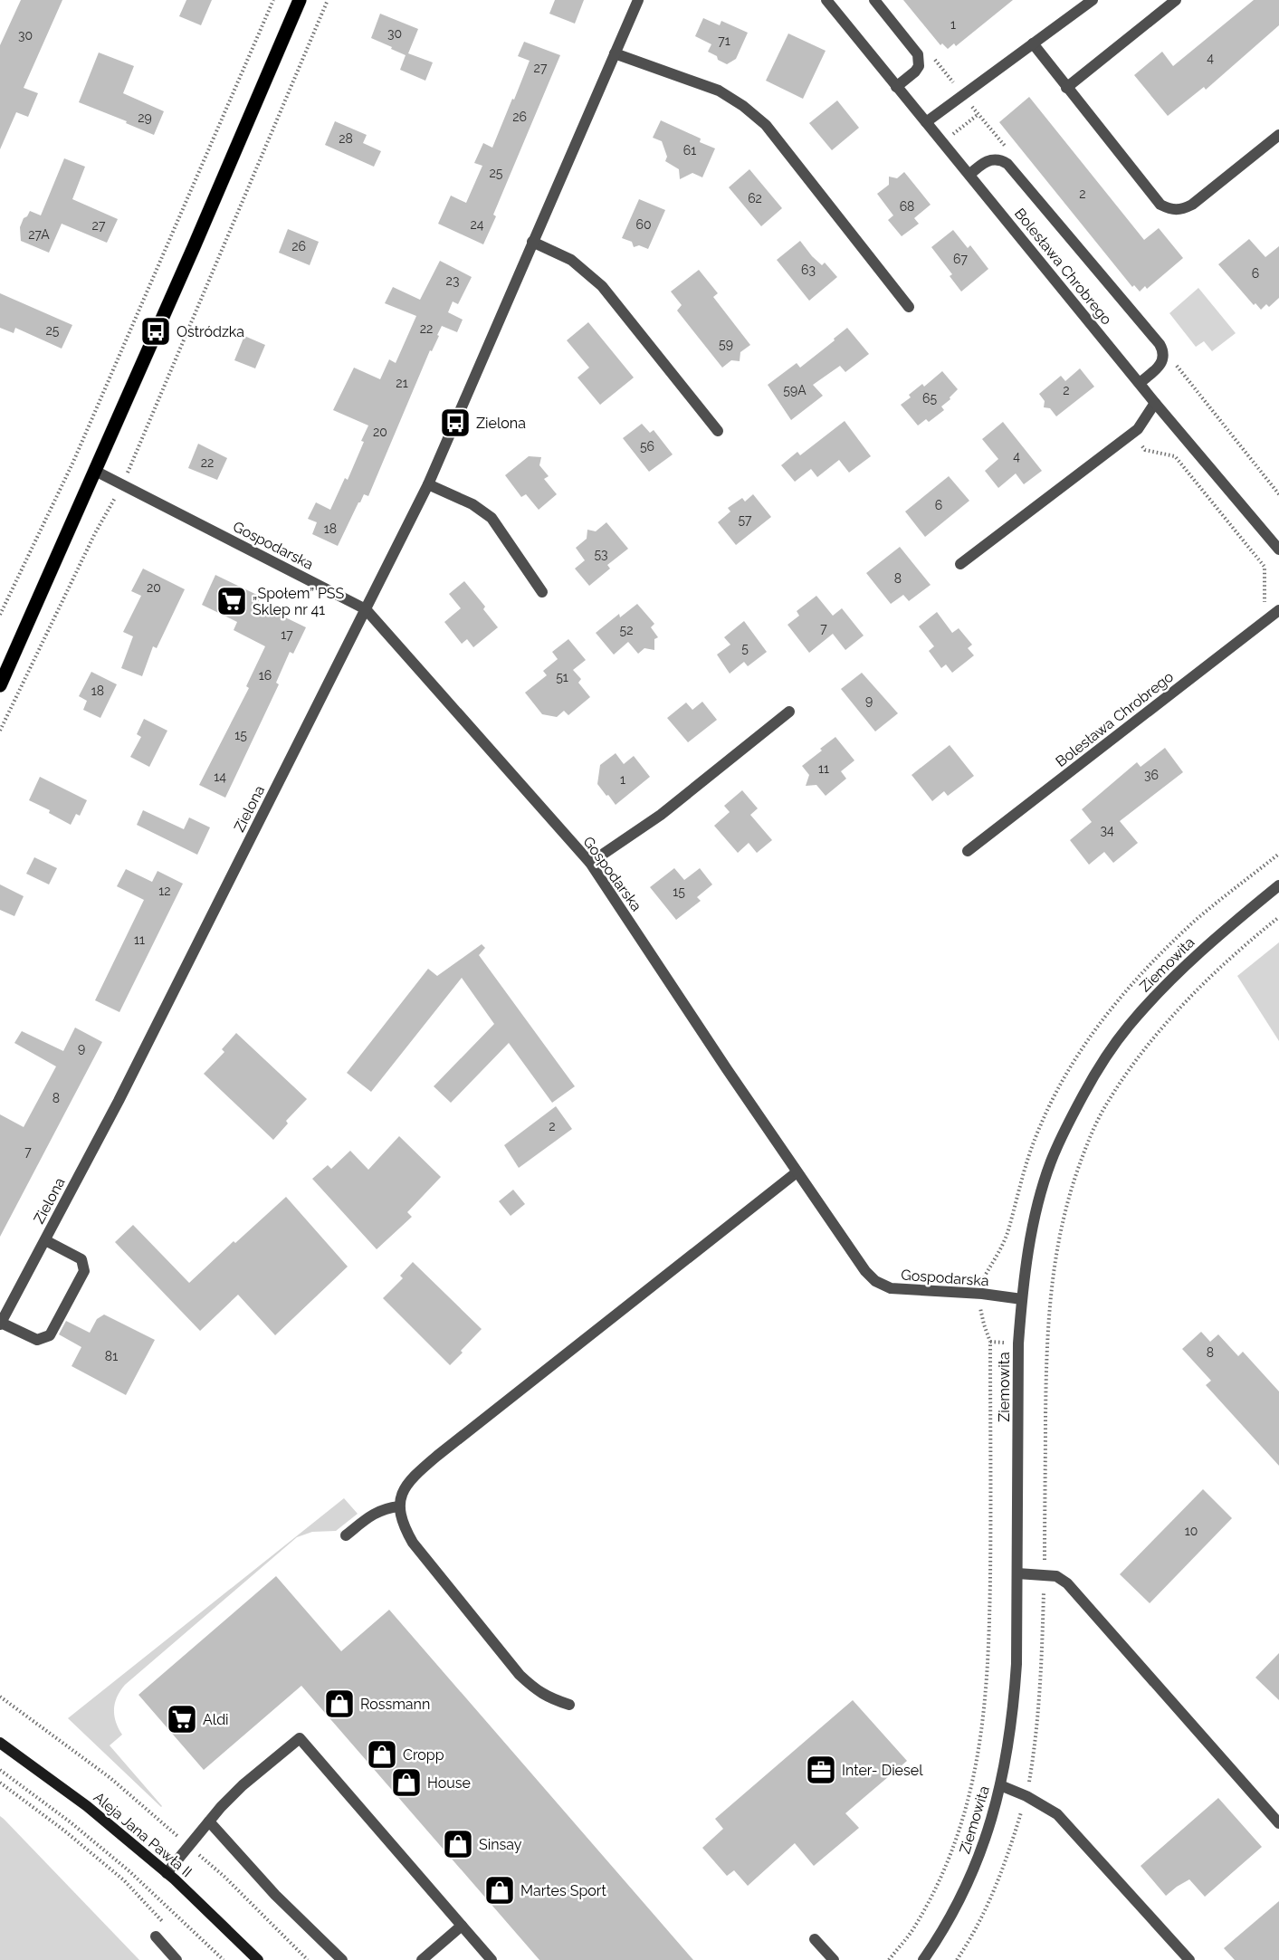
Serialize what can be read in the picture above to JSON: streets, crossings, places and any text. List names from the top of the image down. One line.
{"streets":{"main road":["Aleja Jana Pawła II"],"street":["Bolesława Chrobrego","Gospodarska","Zielona","Ziemowita"]},"crossings":[["Gospodarska","Zielona"],["Gospodarska","Ziemowita"]],"places":{"bus stop":["Ostródzka","Zielona"],"supermarket":["„Społem” PSS Sklep nr 41","Aldi"],"shop":["Rossmann","Cropp","House","Sinsay","Martes Sport"],"office":["Inter- Diesel"]},"house_numbers":["1","30","30","71","4","27","26","29","28","61","25","2","62","68","24","60","27","27A","26","67","63","6","23","22","25","59","21","59A","2","65","20","56","4","22","6","57","18","53","8","20","7","52","17","5","16","51","18","9","15","11","36","14","1","34","12","15","11","9","8","2","7","8","81","10"]}
